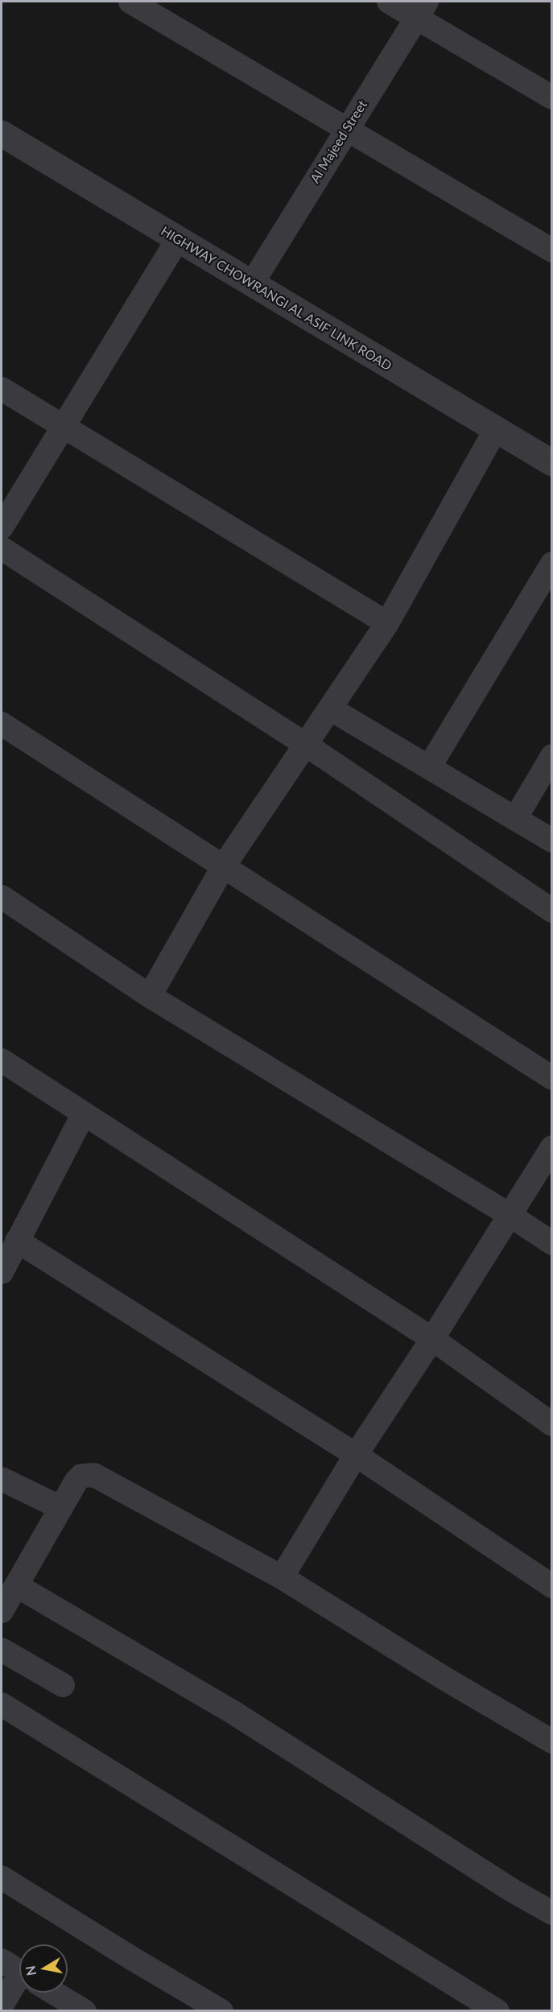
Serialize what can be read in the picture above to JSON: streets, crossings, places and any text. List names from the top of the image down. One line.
{"streets":{"street":["Al Majeed Street","HIGHWAY CHOWRANGI AL ASIF LINK ROAD"]},"crossings":[["Al Majeed Street","HIGHWAY CHOWRANGI AL ASIF LINK ROAD"]],"north":"left"}
